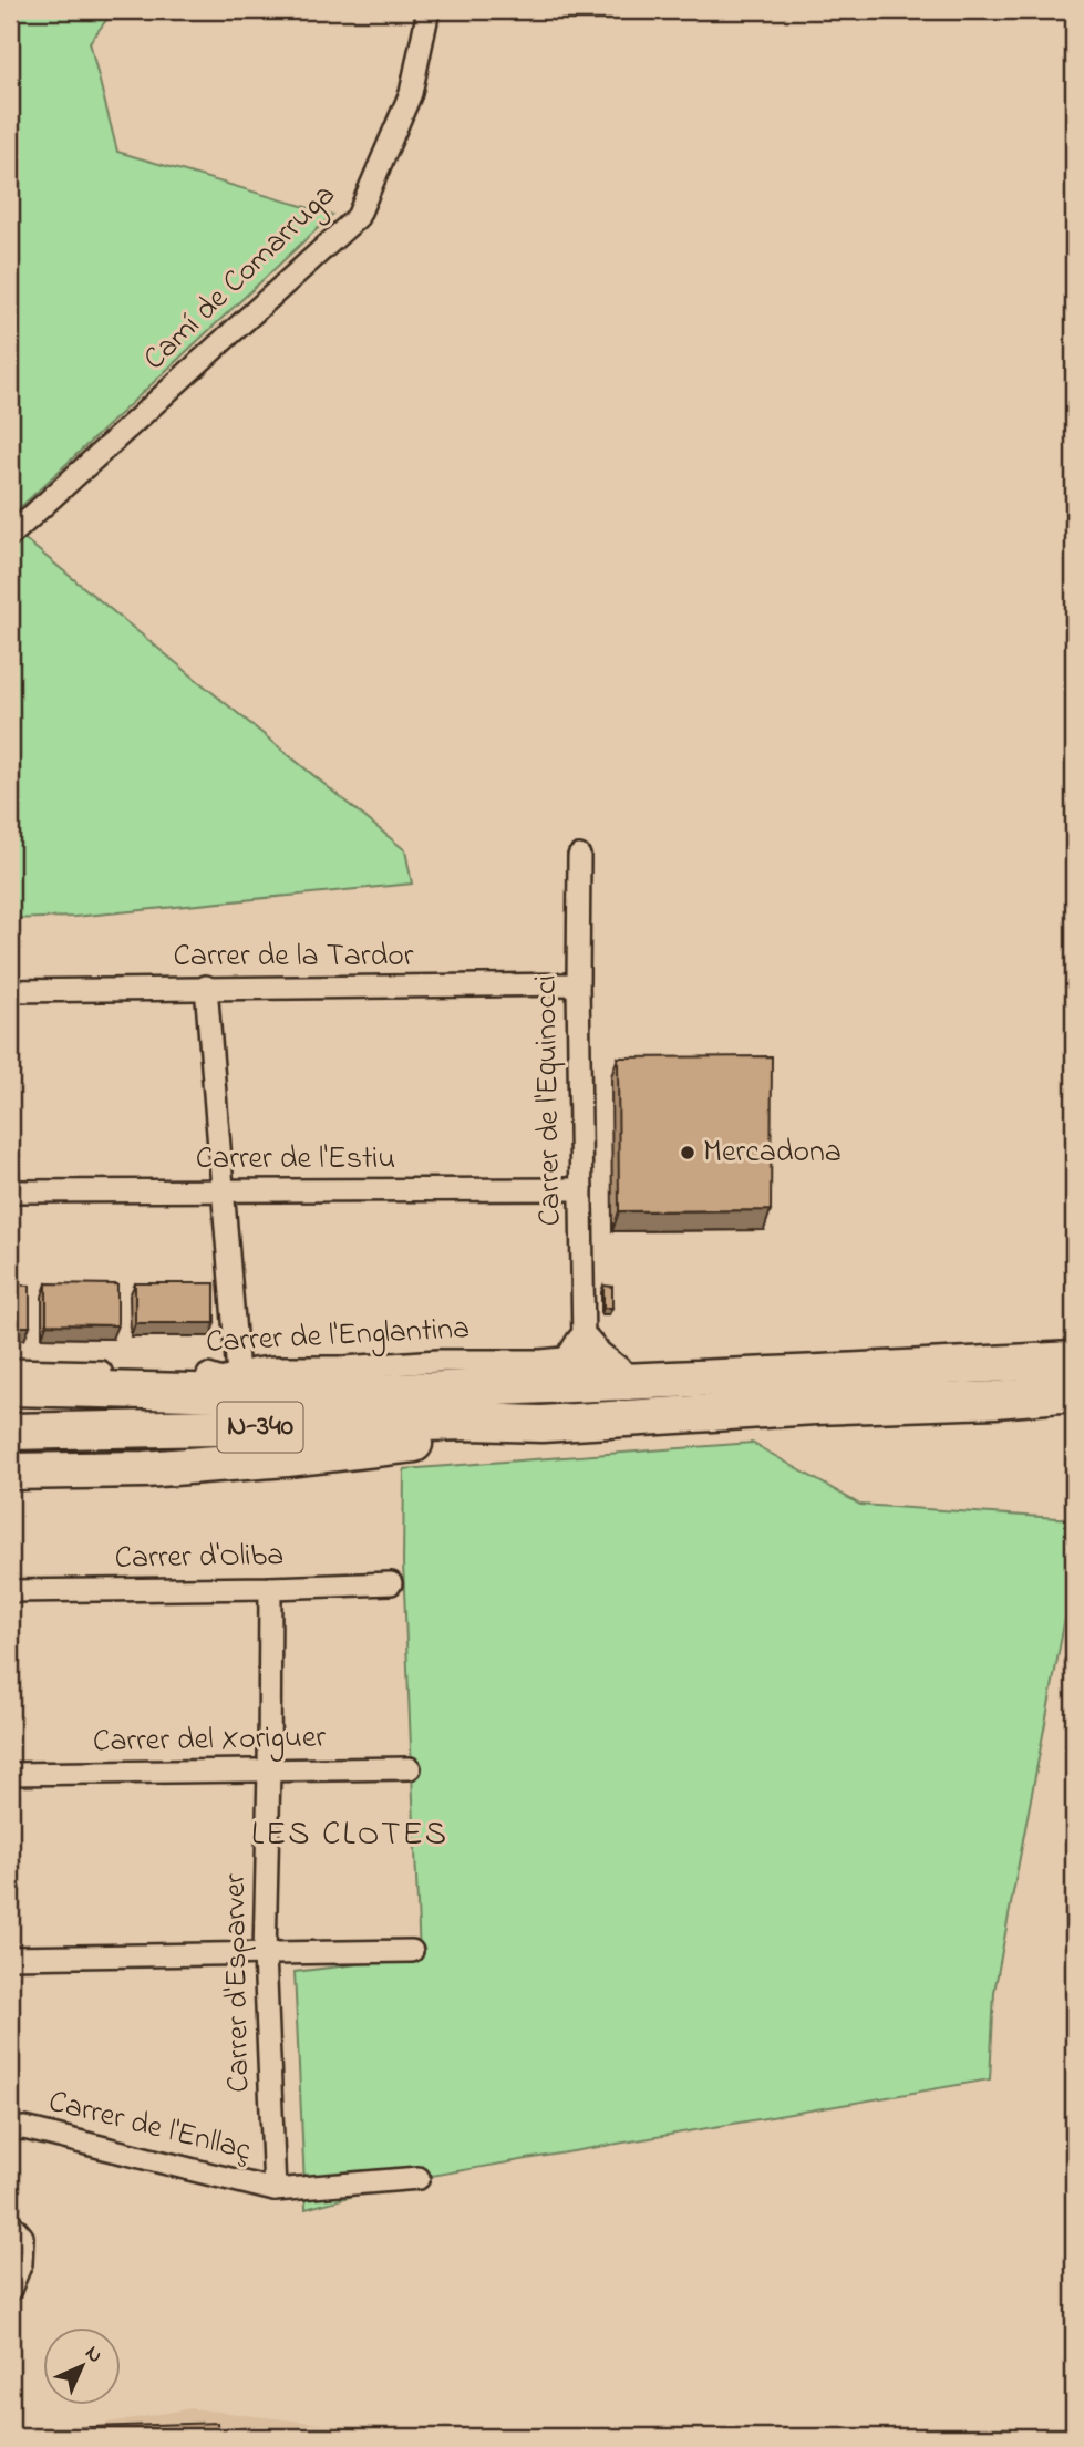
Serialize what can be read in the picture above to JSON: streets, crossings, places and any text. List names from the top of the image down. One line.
{"streets":{"main road":["N-340"],"street":["Camí de Comarruga","Carrer de la Tardor","Carrer de l'Equinocci","Carrer de l'Estiu","Carrer de l'Englantina","Carrer d'Oliba","Carrer del Xoriguer","Carrer d'Esparver","Carrer de l'Enllaç"]},"crossings":[["Carrer de la Tardor","Carrer de l'Equinocci"],["Carrer de l'Equinocci","Carrer de l'Estiu"],["Carrer de l'Equinocci","Carrer de l'Englantina"],["Carrer d'Oliba","Carrer d'Esparver"],["Carrer del Xoriguer","Carrer d'Esparver"],["Carrer d'Esparver","Carrer de l'Enllaç"]],"districts":["LES CLOTES"],"places":["Mercadona"],"north":"top right"}
